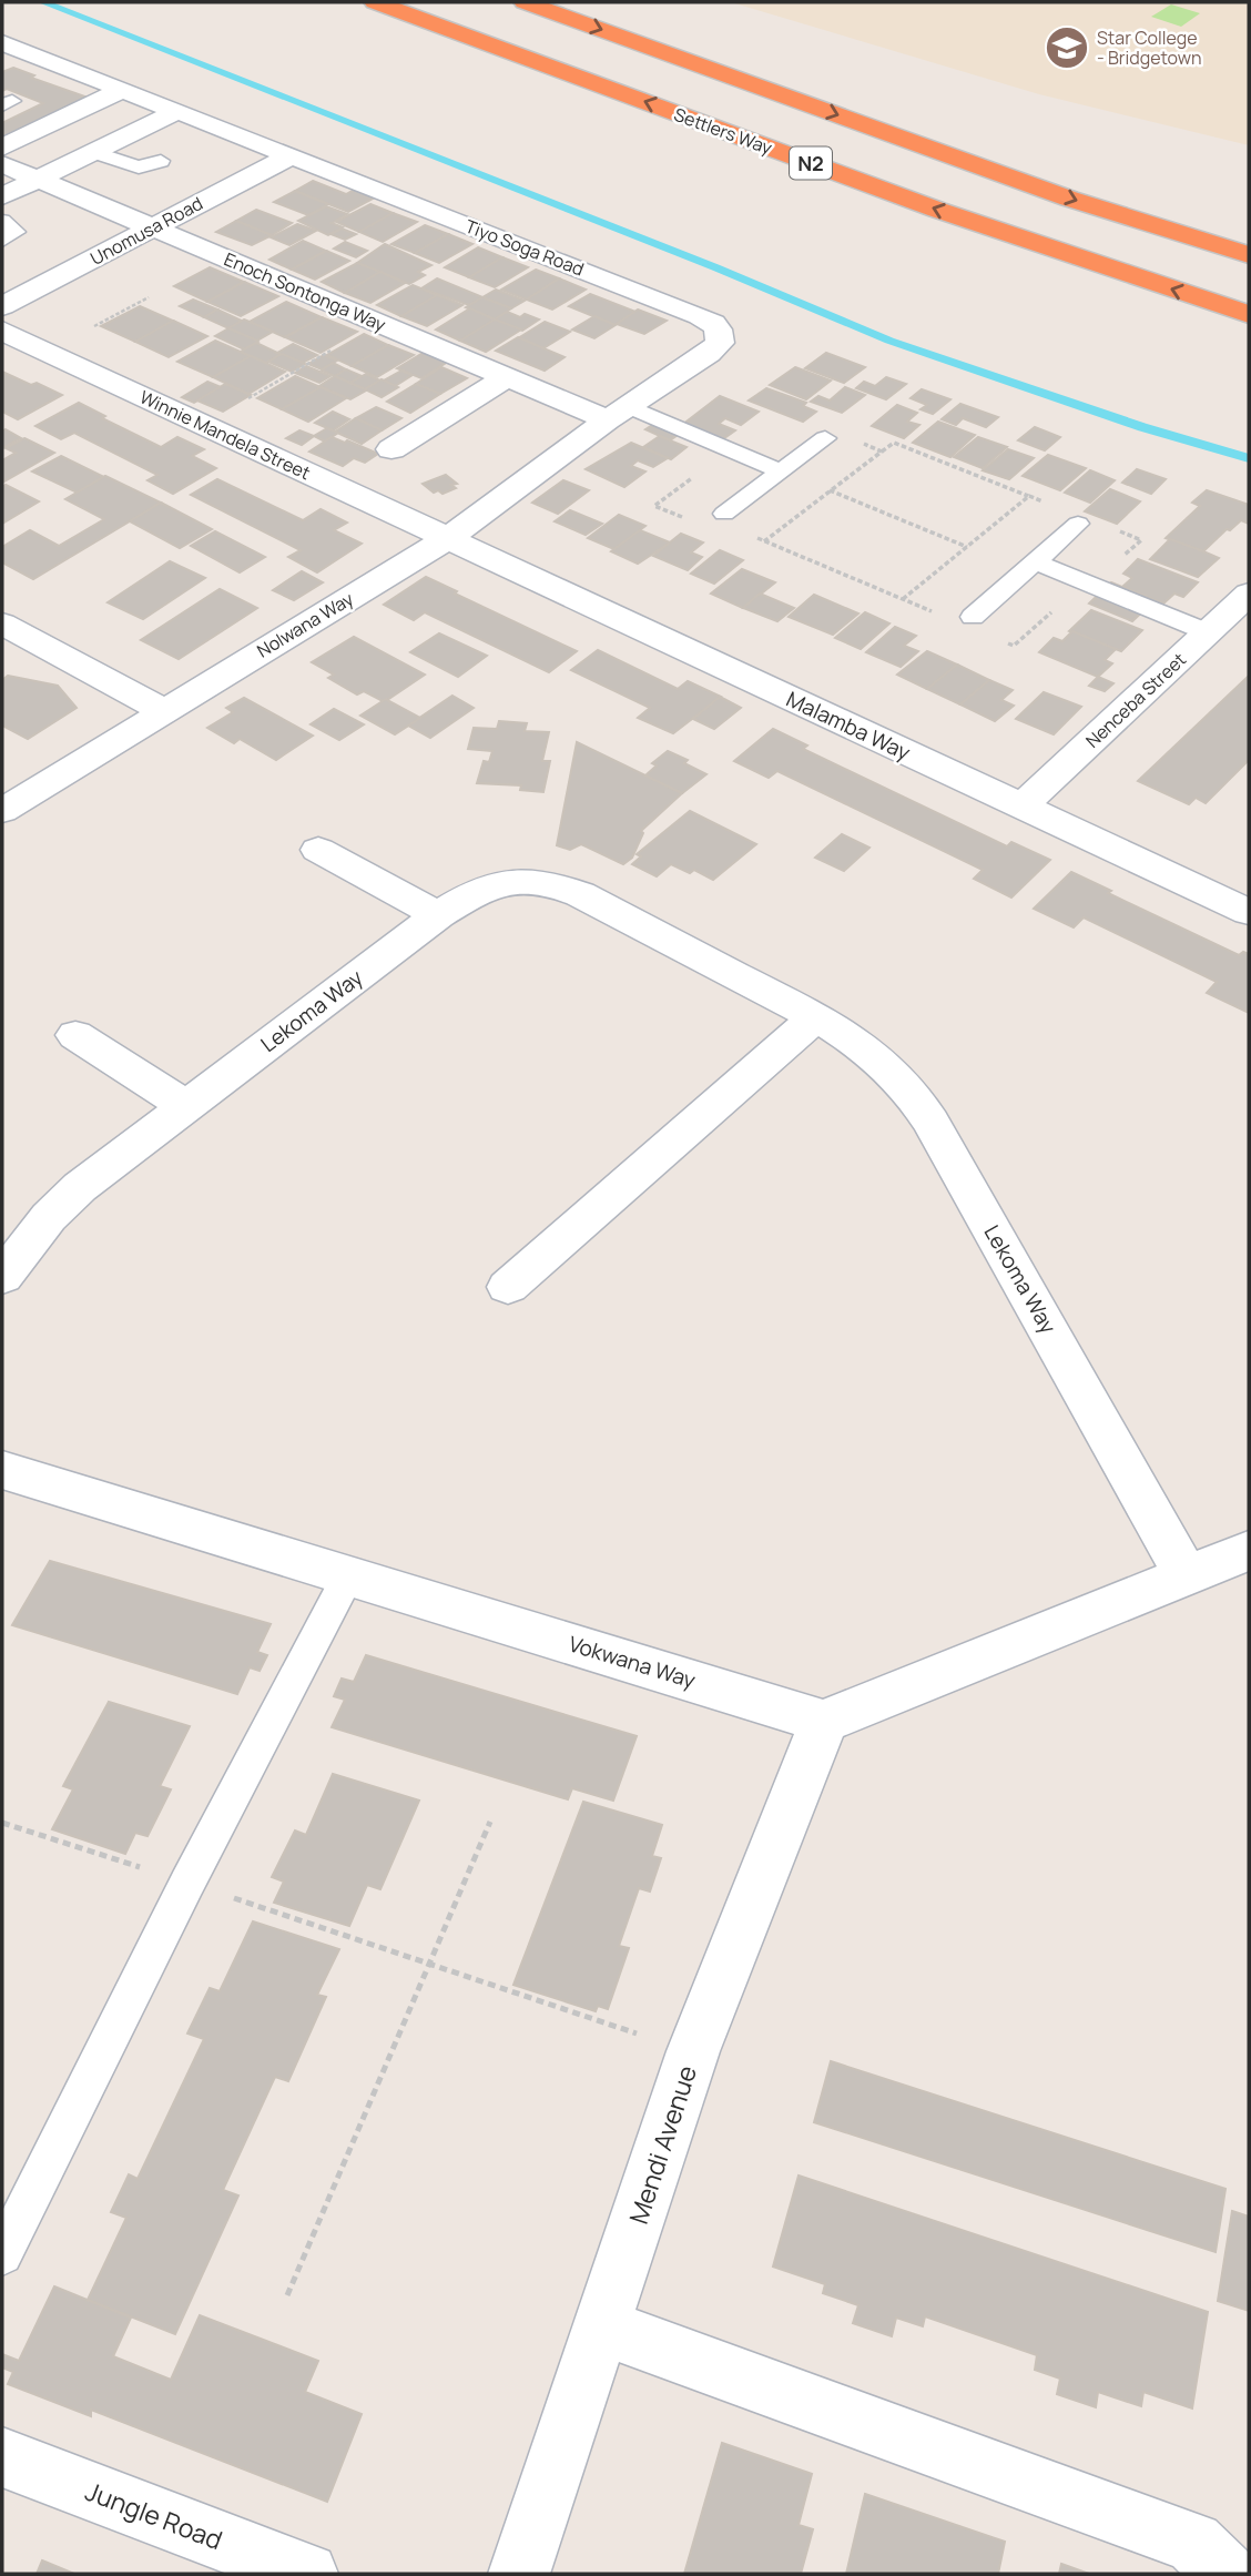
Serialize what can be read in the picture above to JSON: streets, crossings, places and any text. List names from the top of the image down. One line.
{"streets":{"highway":["Settlers Way","N2"],"street":["Unomusa Road","Tiyo Soga Road","Enoch Sontonga Way","Winnie Mandela Street","Nolwana Way","Nenceba Street","Malamba Way","Lekoma Way","Vokwana Way","Mendi Avenue","Jungle Road"]},"crossings":[["Unomusa Road","Tiyo Soga Road"],["Unomusa Road","Enoch Sontonga Way"],["Tiyo Soga Road","Enoch Sontonga Way"],["Tiyo Soga Road","Winnie Mandela Street"],["Tiyo Soga Road","Nolwana Way"],["Tiyo Soga Road","Malamba Way"],["Winnie Mandela Street","Nolwana Way"],["Winnie Mandela Street","Malamba Way"],["Nolwana Way","Malamba Way"],["Nenceba Street","Malamba Way"],["Vokwana Way","Mendi Avenue"]],"places":{"school or university":["Star College - Bridgetown"]}}
